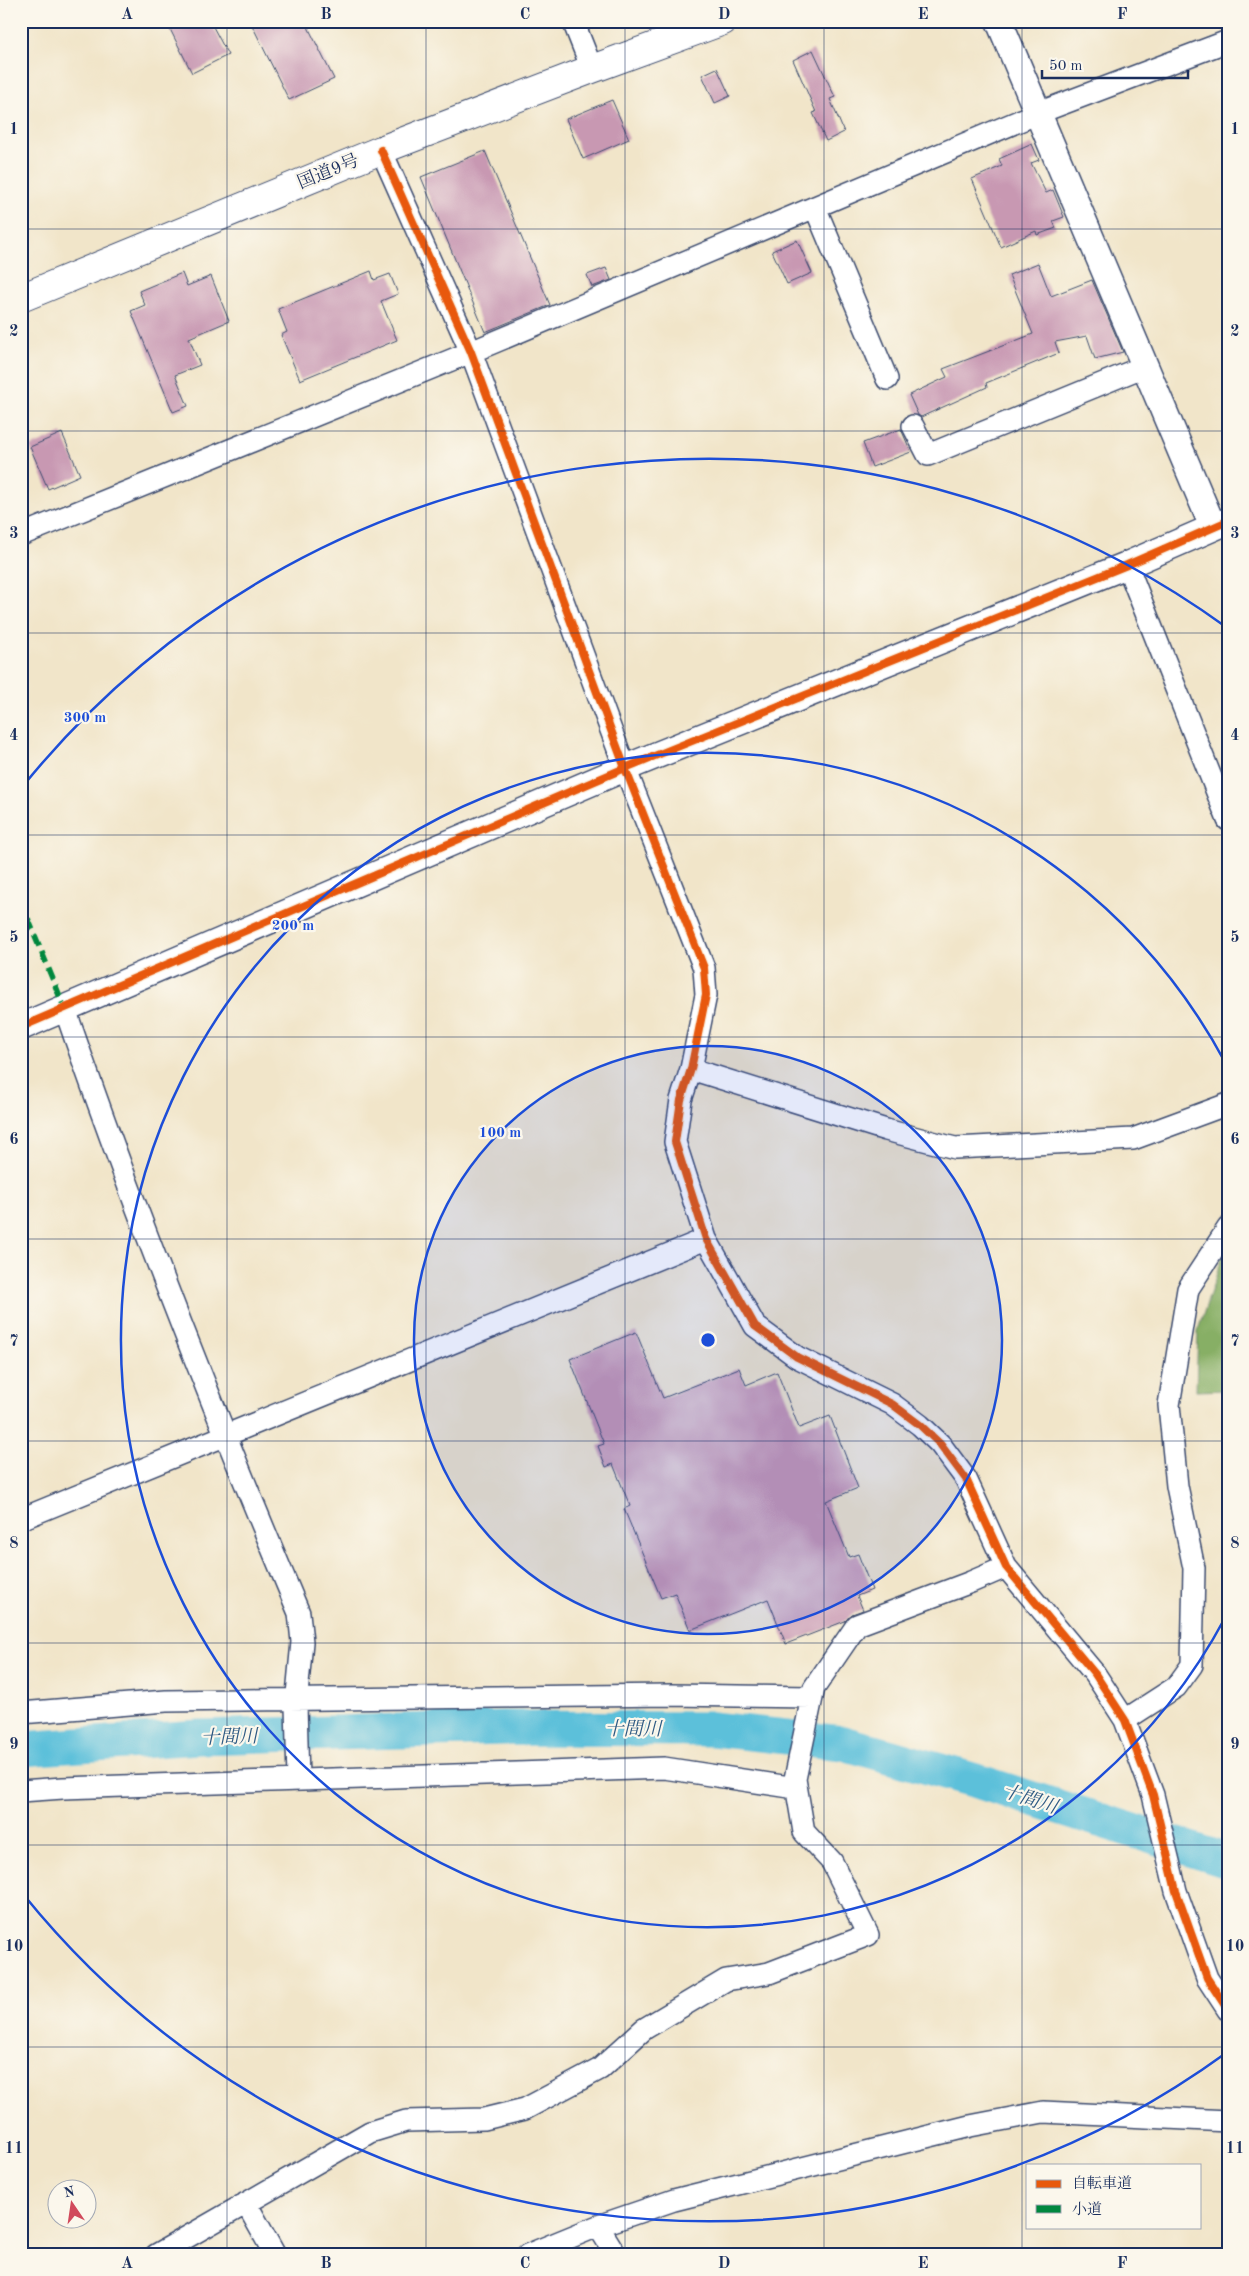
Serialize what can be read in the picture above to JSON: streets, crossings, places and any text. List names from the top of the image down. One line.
{"streets":{"highway":["国道9号"]},"water":["十間川"],"legend":["自転車道","小道"],"scale_bar":"50 m","north":"top","grid":{"columns":["A","B","C","D","E","F"],"rows":["1","2","3","4","5","6","7","8","9","10","11"]},"rings":["300 m","200 m","100 m"]}
